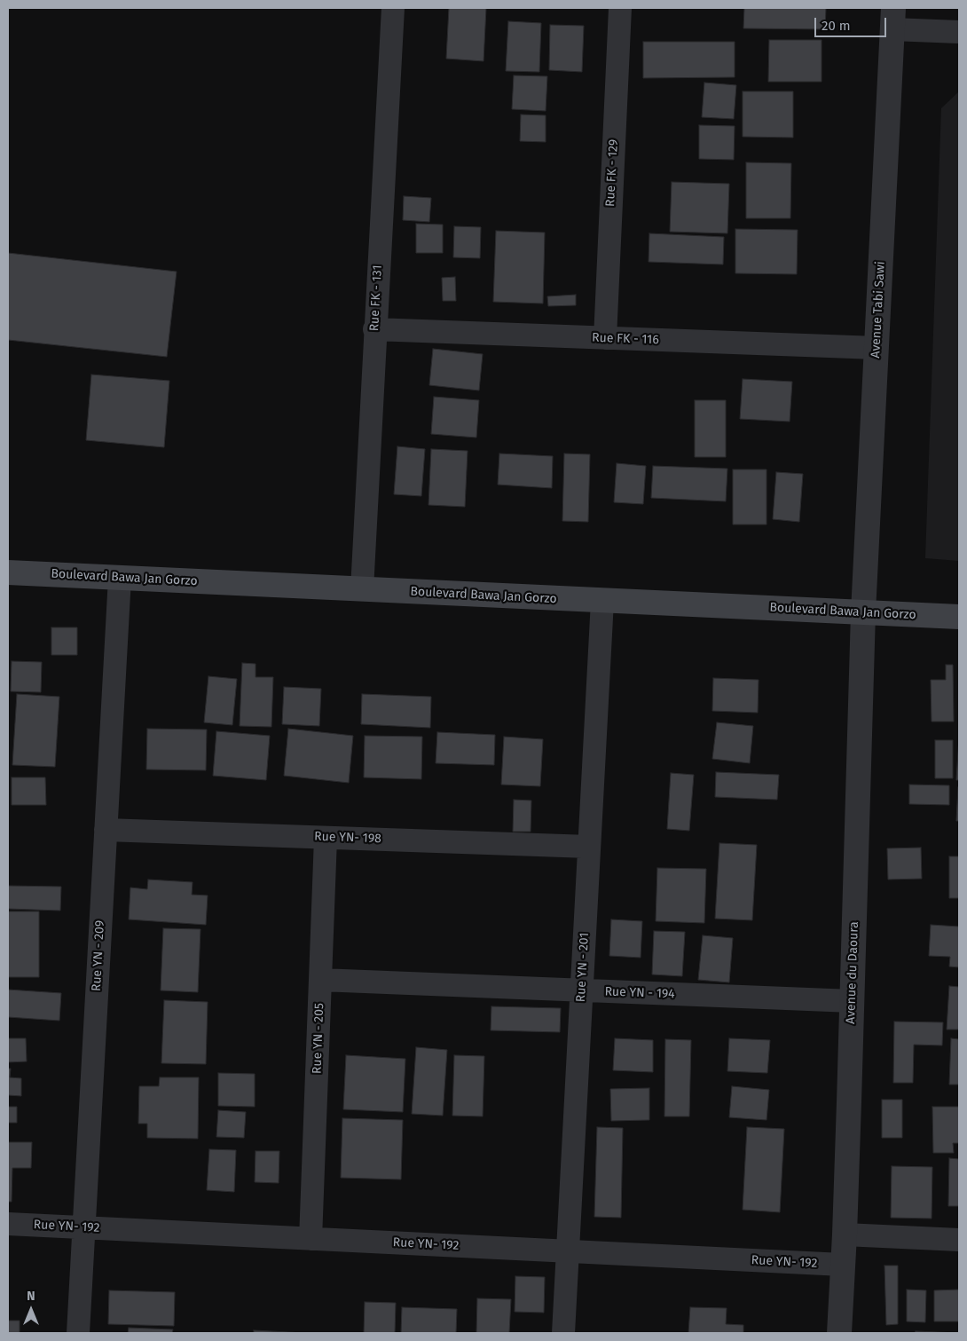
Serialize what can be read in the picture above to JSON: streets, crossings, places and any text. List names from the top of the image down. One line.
{"streets":{"main road":["Boulevard Bawa Jan Gorzo"],"street":["Rue FK - 129","Rue FK - 131","Avenue Tabi Sawi","Rue FK - 116","Rue YN- 198","Rue YN - 209","Rue YN - 201","Avenue du Daoura","Rue YN - 194","Rue YN - 205","Rue YN- 192"]},"crossings":[["Rue FK - 129","Rue FK - 116"],["Rue FK - 131","Rue FK - 116"],["Rue FK - 131","Boulevard Bawa Jan Gorzo"],["Avenue Tabi Sawi","Rue FK - 116"],["Avenue Tabi Sawi","Boulevard Bawa Jan Gorzo"],["Avenue Tabi Sawi","Avenue du Daoura"],["Boulevard Bawa Jan Gorzo","Rue YN - 209"],["Boulevard Bawa Jan Gorzo","Rue YN - 201"],["Boulevard Bawa Jan Gorzo","Avenue du Daoura"],["Rue YN- 198","Rue YN - 209"],["Rue YN- 198","Rue YN - 201"],["Rue YN- 198","Rue YN - 205"],["Rue YN - 209","Rue YN- 192"],["Rue YN - 201","Rue YN - 194"],["Rue YN - 201","Rue YN- 192"],["Avenue du Daoura","Rue YN - 194"],["Avenue du Daoura","Rue YN- 192"],["Rue YN - 194","Rue YN - 205"],["Rue YN - 205","Rue YN- 192"]],"scale_bar":"20 m","north":"top"}
